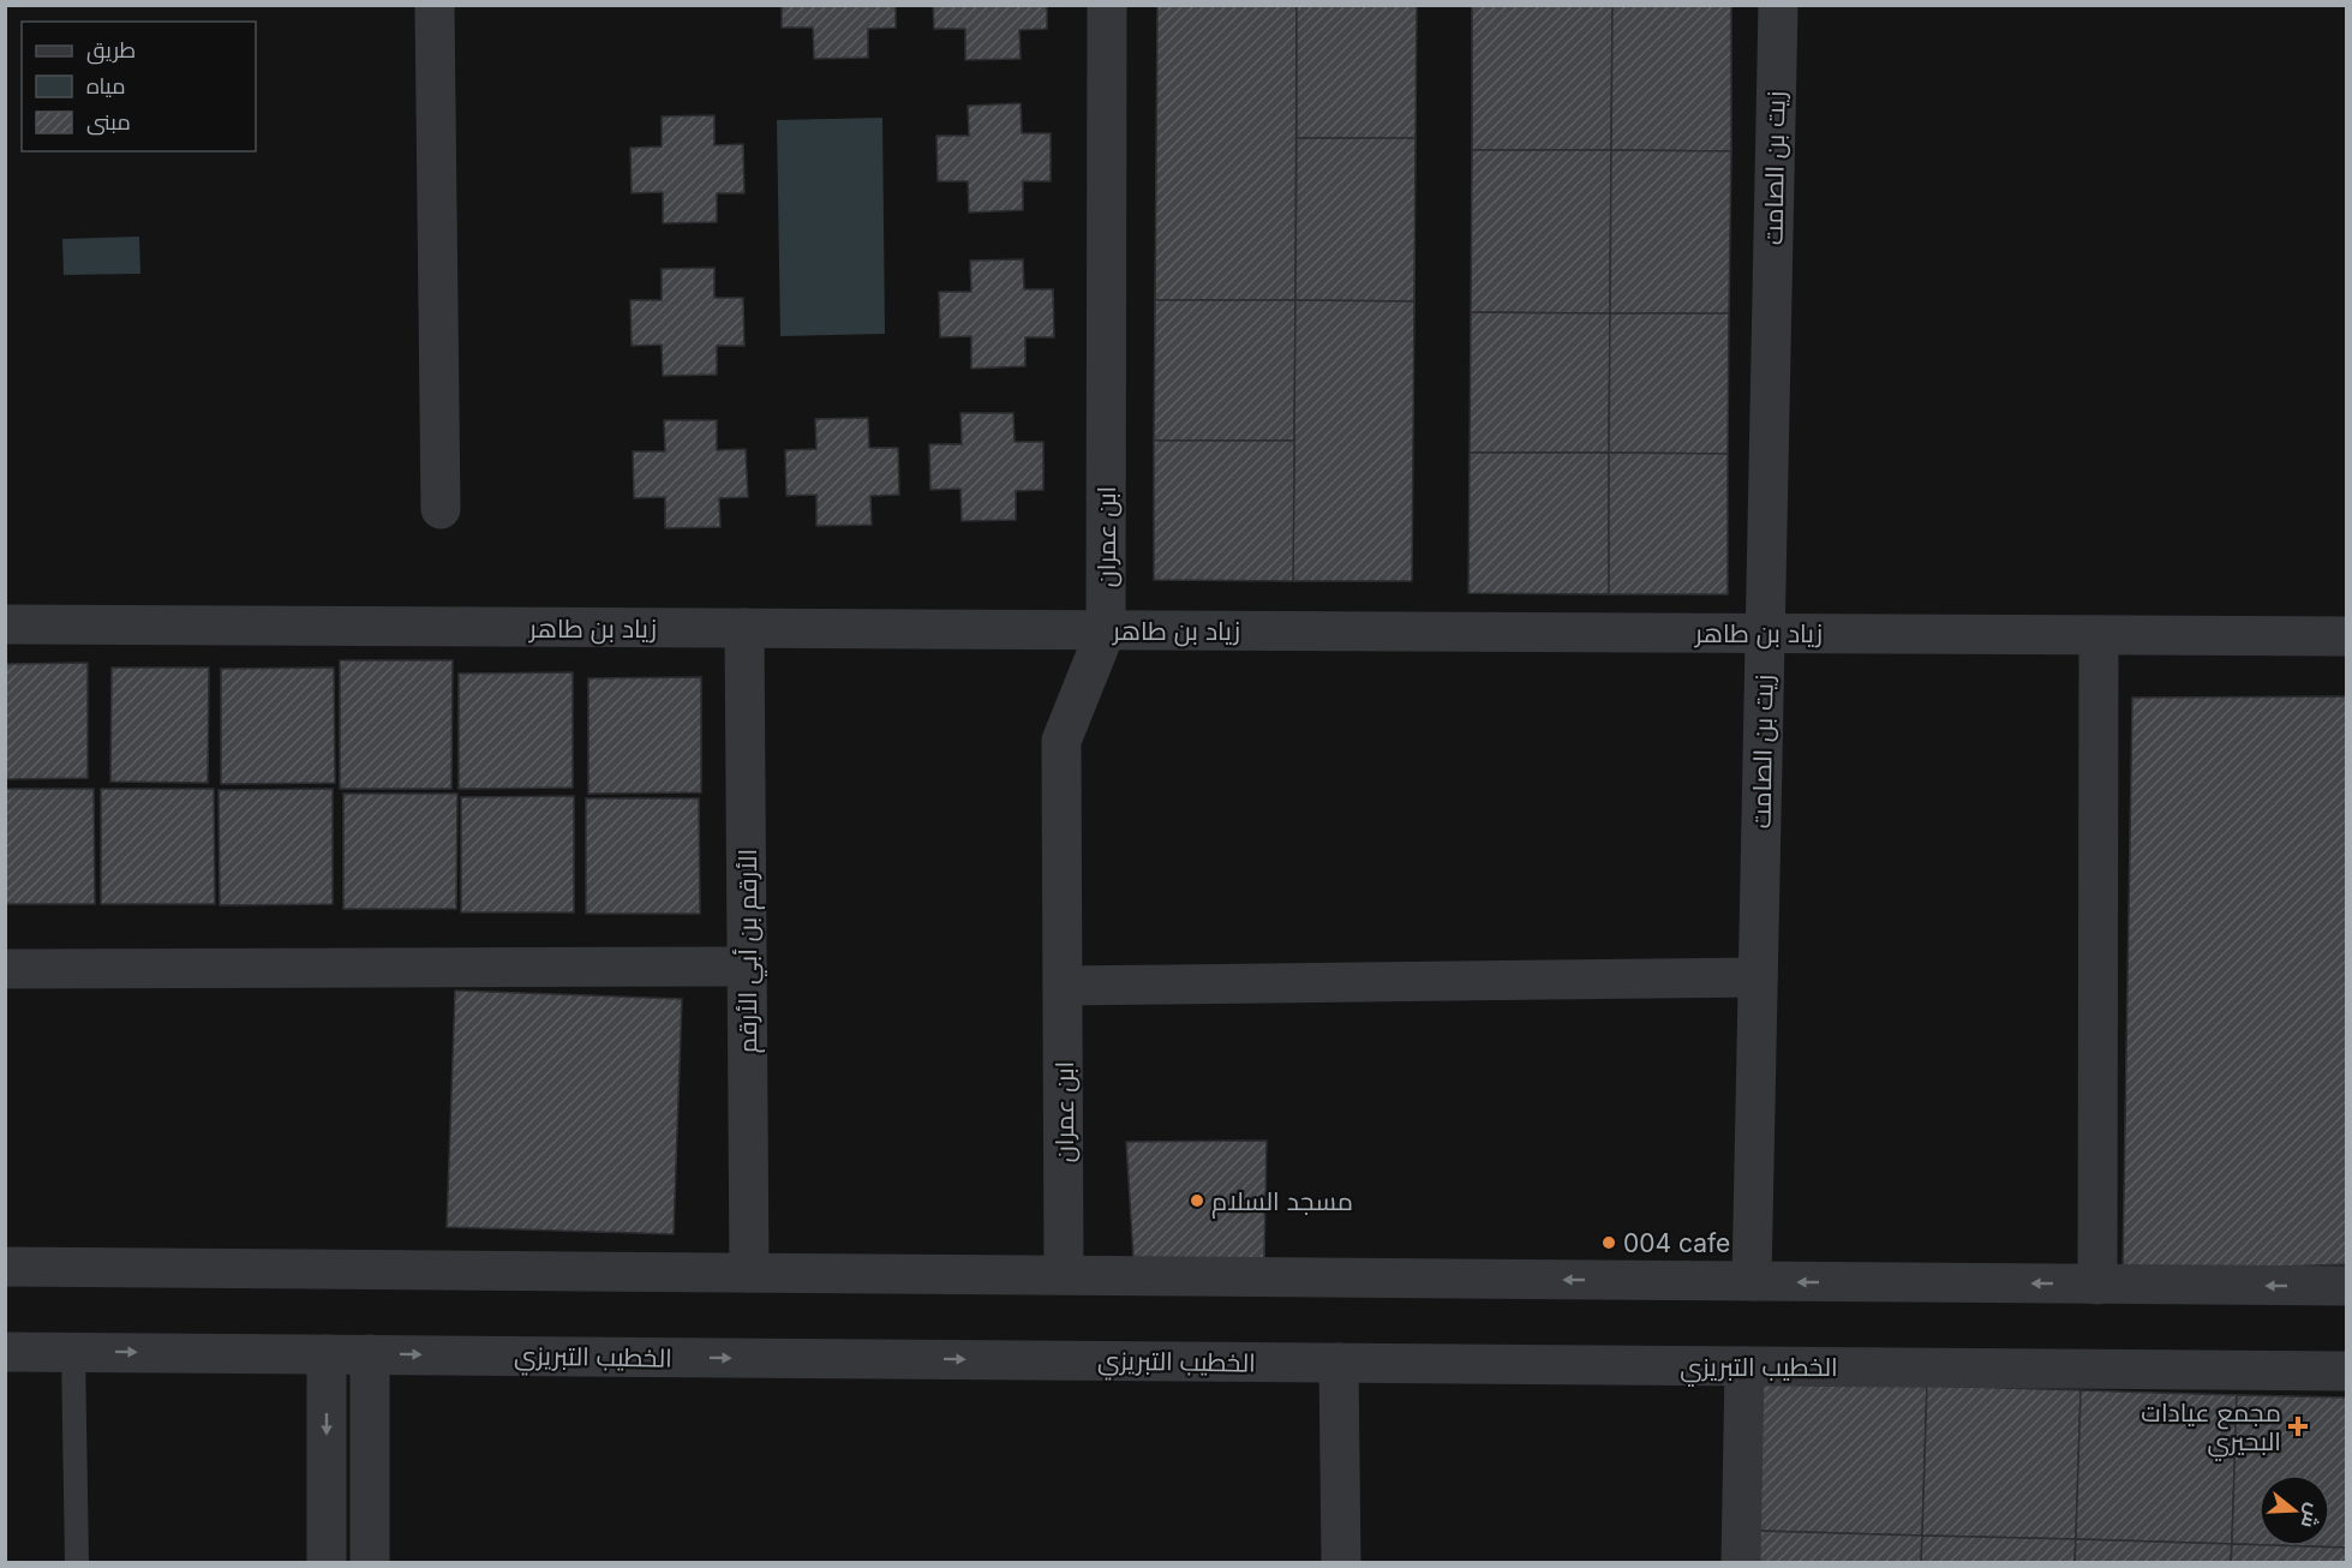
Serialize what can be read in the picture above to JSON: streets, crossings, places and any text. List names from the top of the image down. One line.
{"streets":{"street":["زيت بن الصامت","ابن عمران","زياد بن طاهر","الأرقم بن أبي الأرقم","الخطيب التبريزي"]},"crossings":[["زيت بن الصامت","زياد بن طاهر"],["ابن عمران","زياد بن طاهر"],["زياد بن طاهر","الأرقم بن أبي الأرقم"]],"places":{"other":["مسجد السلام","004 cafe"],"health":["مجمع عيادات البحيري"]},"legend":["طريق","مياه","مبنى"],"north":"right"}
